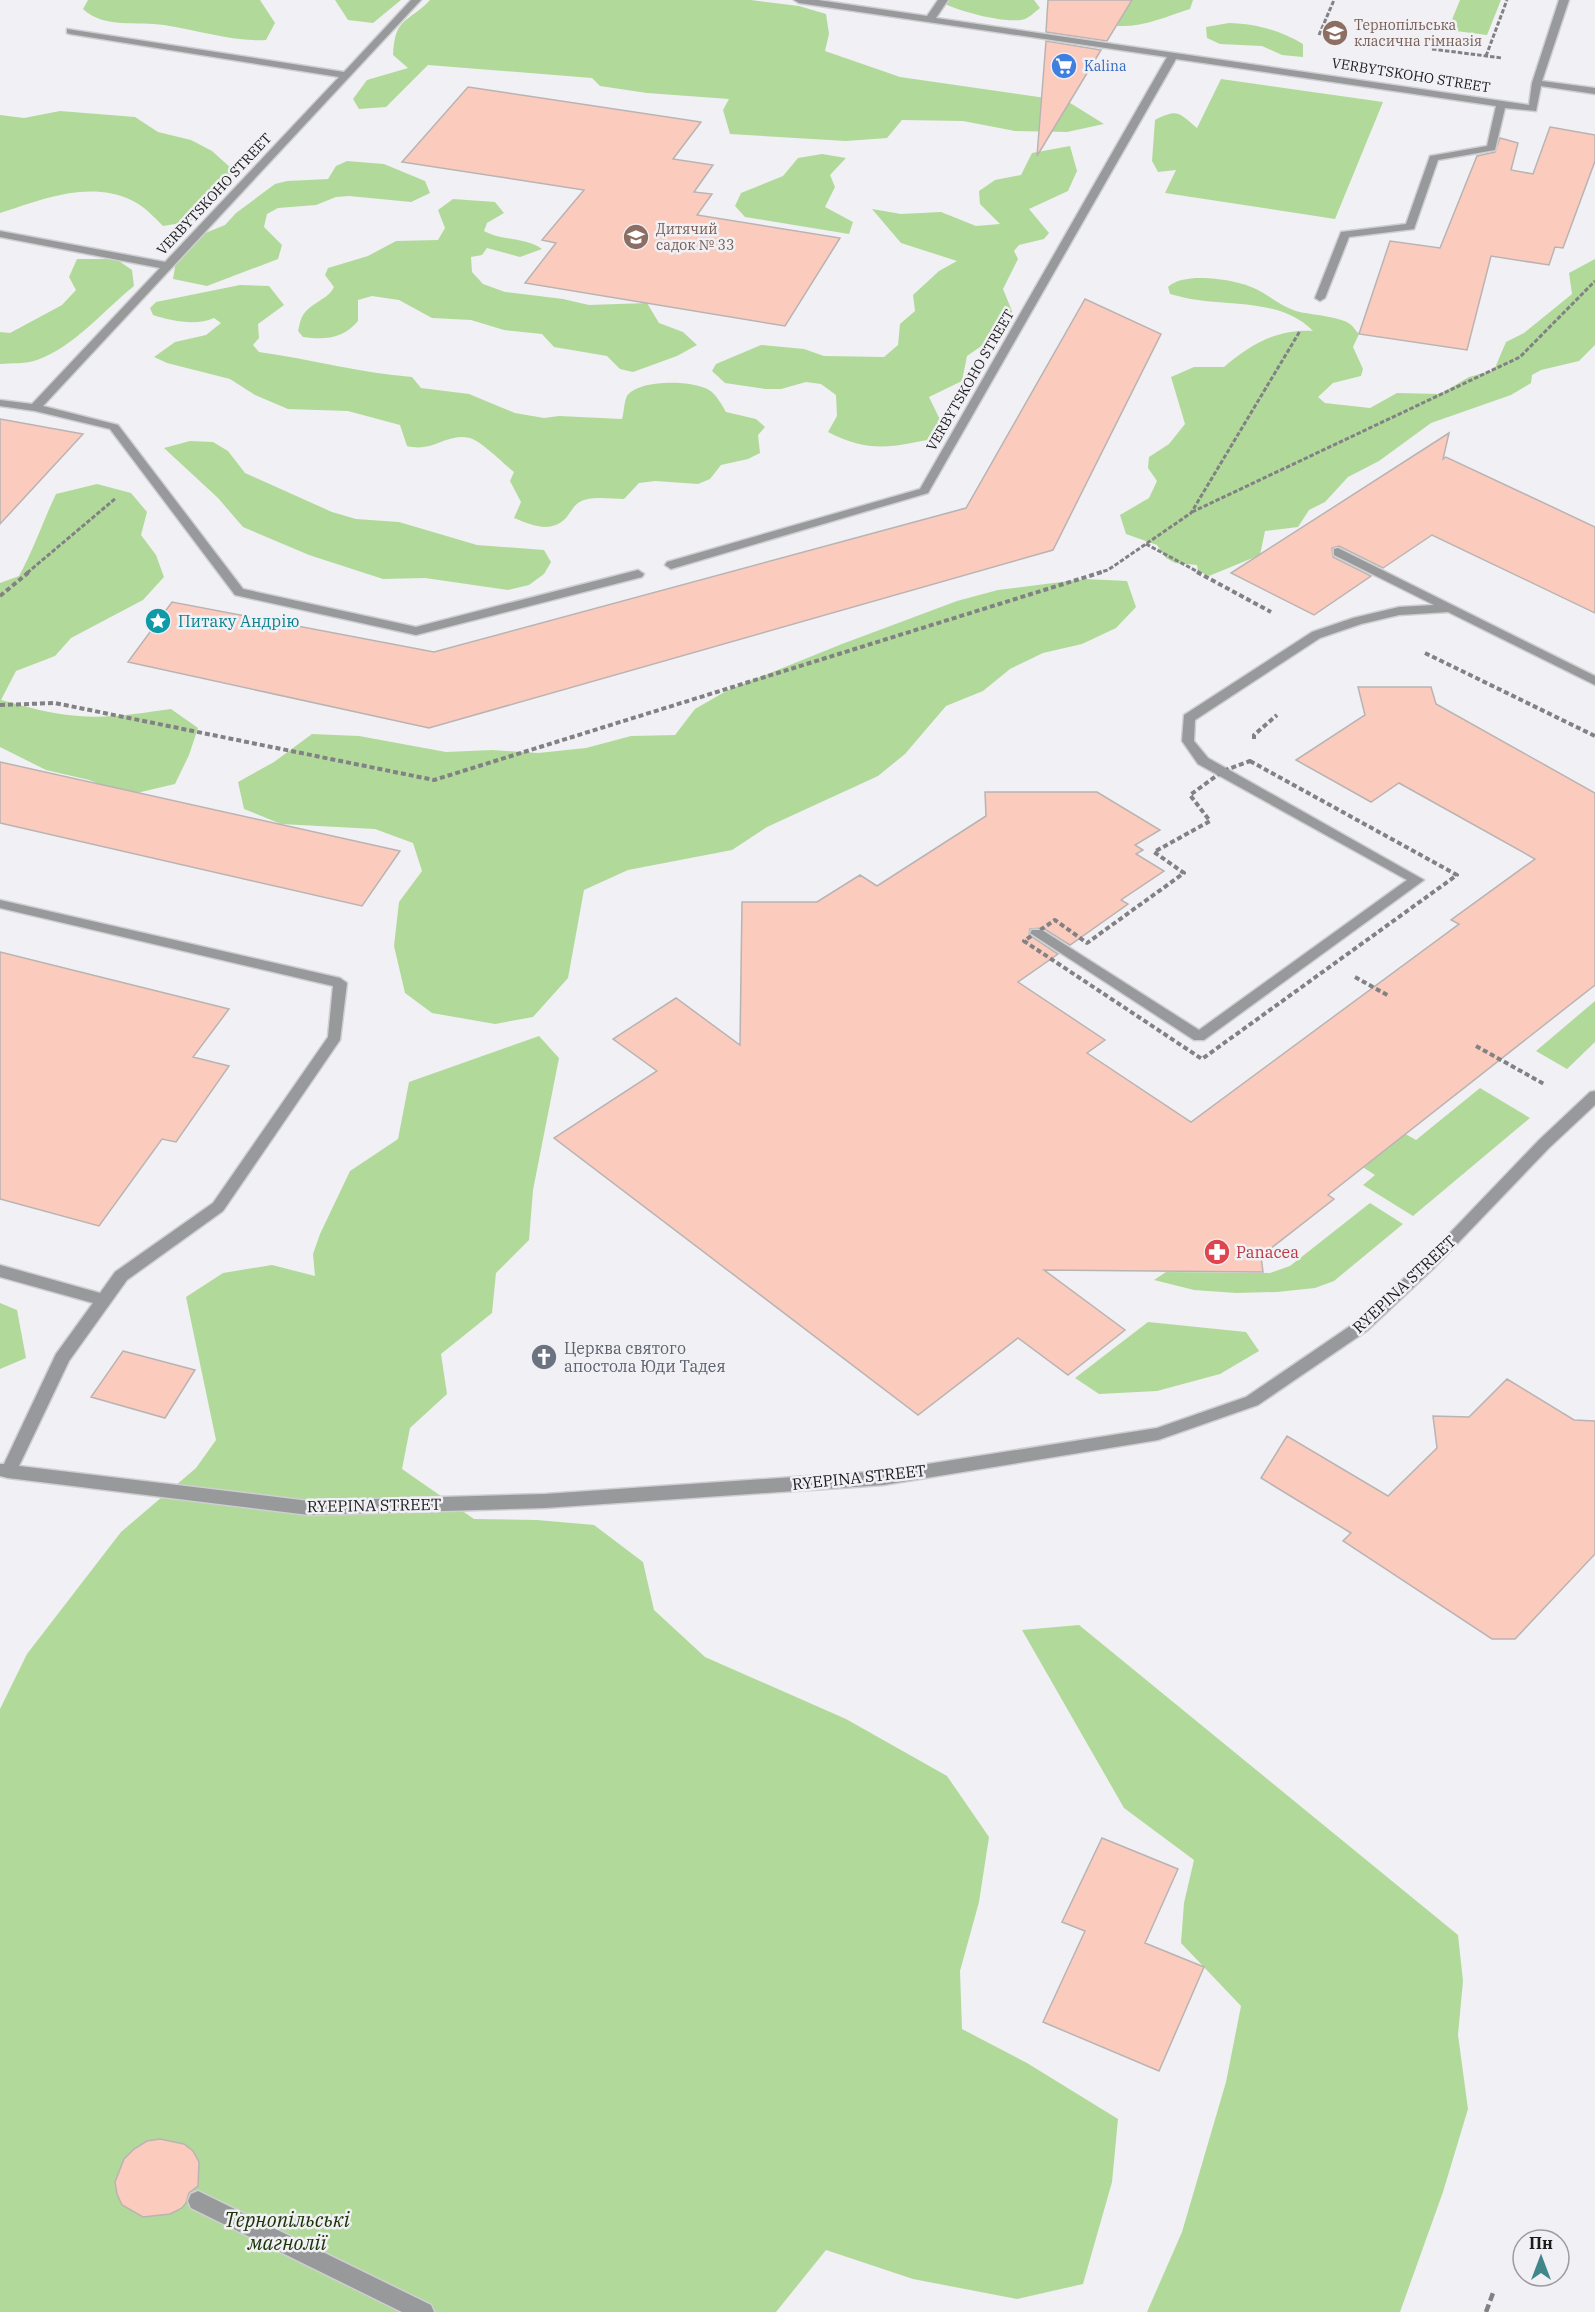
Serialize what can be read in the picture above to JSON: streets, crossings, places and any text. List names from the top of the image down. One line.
{"streets":{"street":["VERBYTSKOHO STREET","RYEPINA STREET"]},"parks":["Тернопільські магнолії"],"places":{"school or university":["Тернопільська класична гімназія","Дитячий садок № 33"],"supermarket":["Kalina"],"place":["Питаку Андрію"],"pharmacy":["Panacea"],"church":["Церква святого апостола Юди Тадея"]},"north":"top"}
